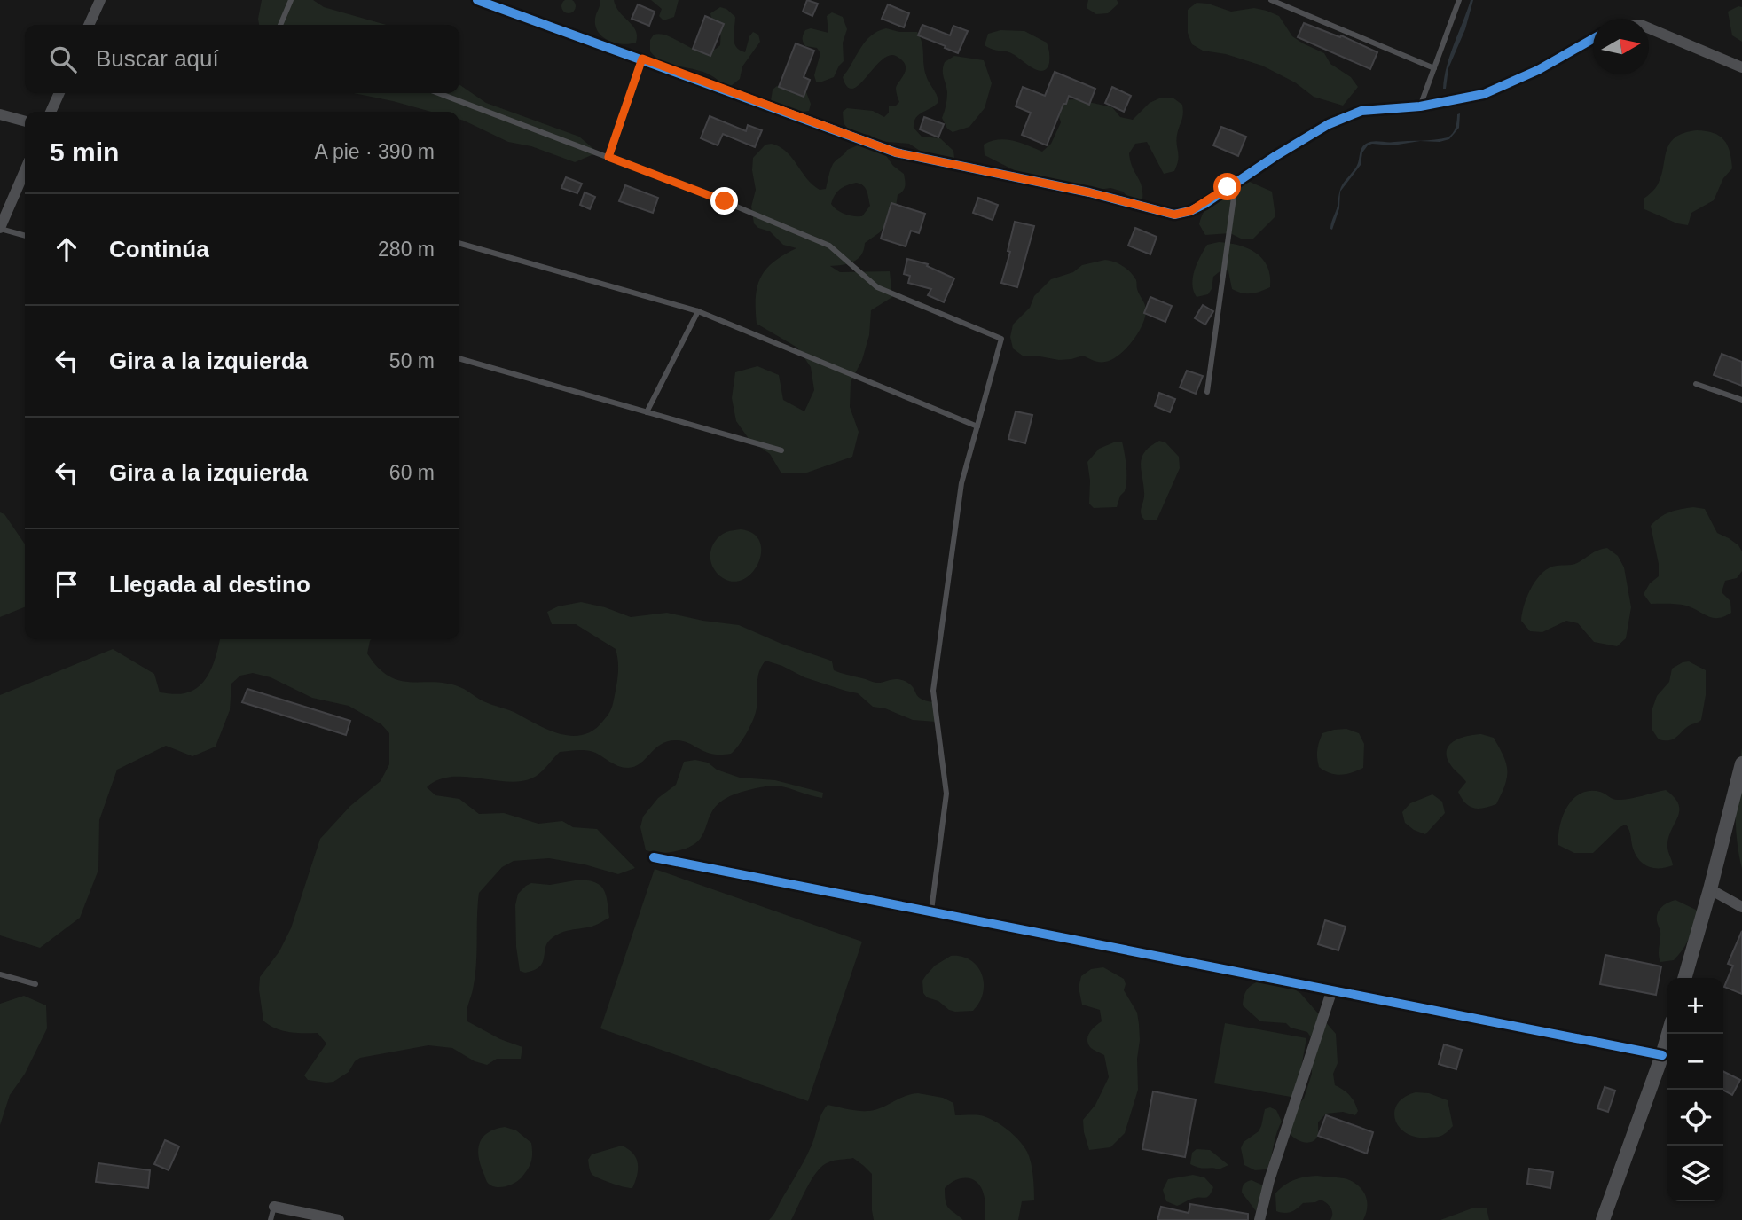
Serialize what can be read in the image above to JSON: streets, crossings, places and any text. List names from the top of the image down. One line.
{"north":"right","page":{"search":"Buscar aquí","heading":["5 min","A pie · 390 m"],"list":[["Continúa","280 m"],["Gira a la izquierda","50 m"],["Gira a la izquierda","60 m"],"Llegada al destino"],"map_buttons":["+","−"]}}
